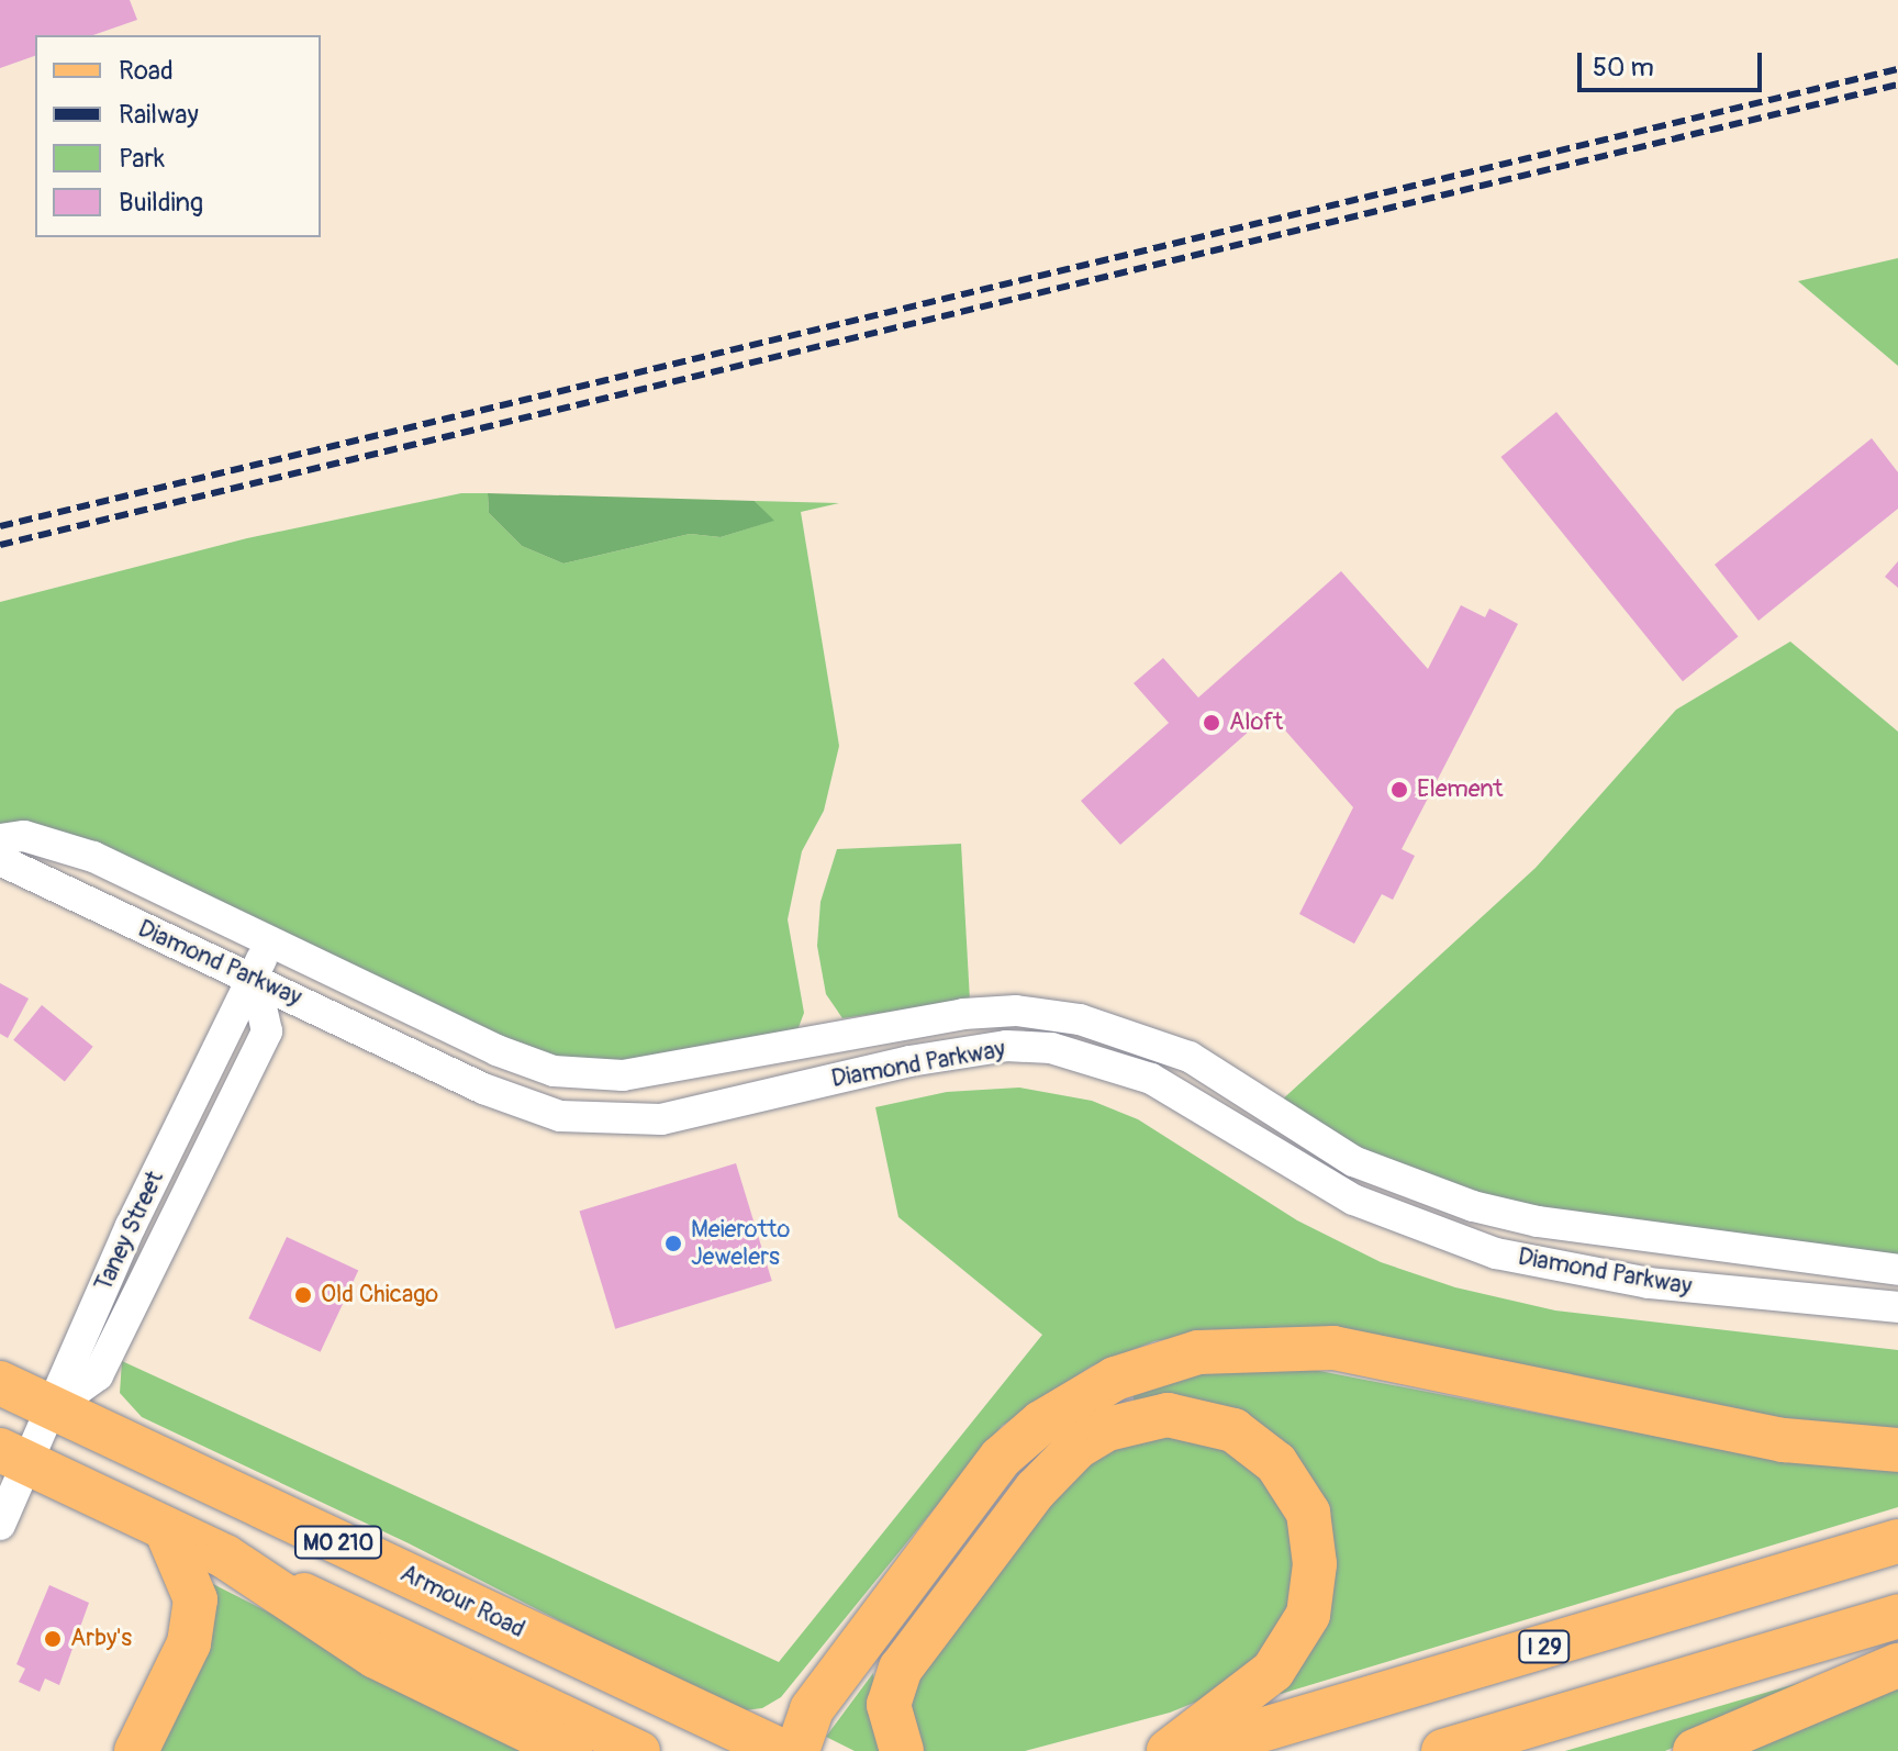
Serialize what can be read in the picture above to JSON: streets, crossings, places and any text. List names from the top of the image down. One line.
{"streets":{"highway":["MO 210","Armour Road","I 29"],"street":["Diamond Parkway","Taney Street"]},"crossings":[["Diamond Parkway","Taney Street"],["Taney Street","MO 210"],["Taney Street","Armour Road"]],"places":["Aloft","Element","Meierotto Jewelers","Old Chicago","Arby's"],"legend":["Road","Railway","Park","Building"],"scale_bar":"50 m"}
